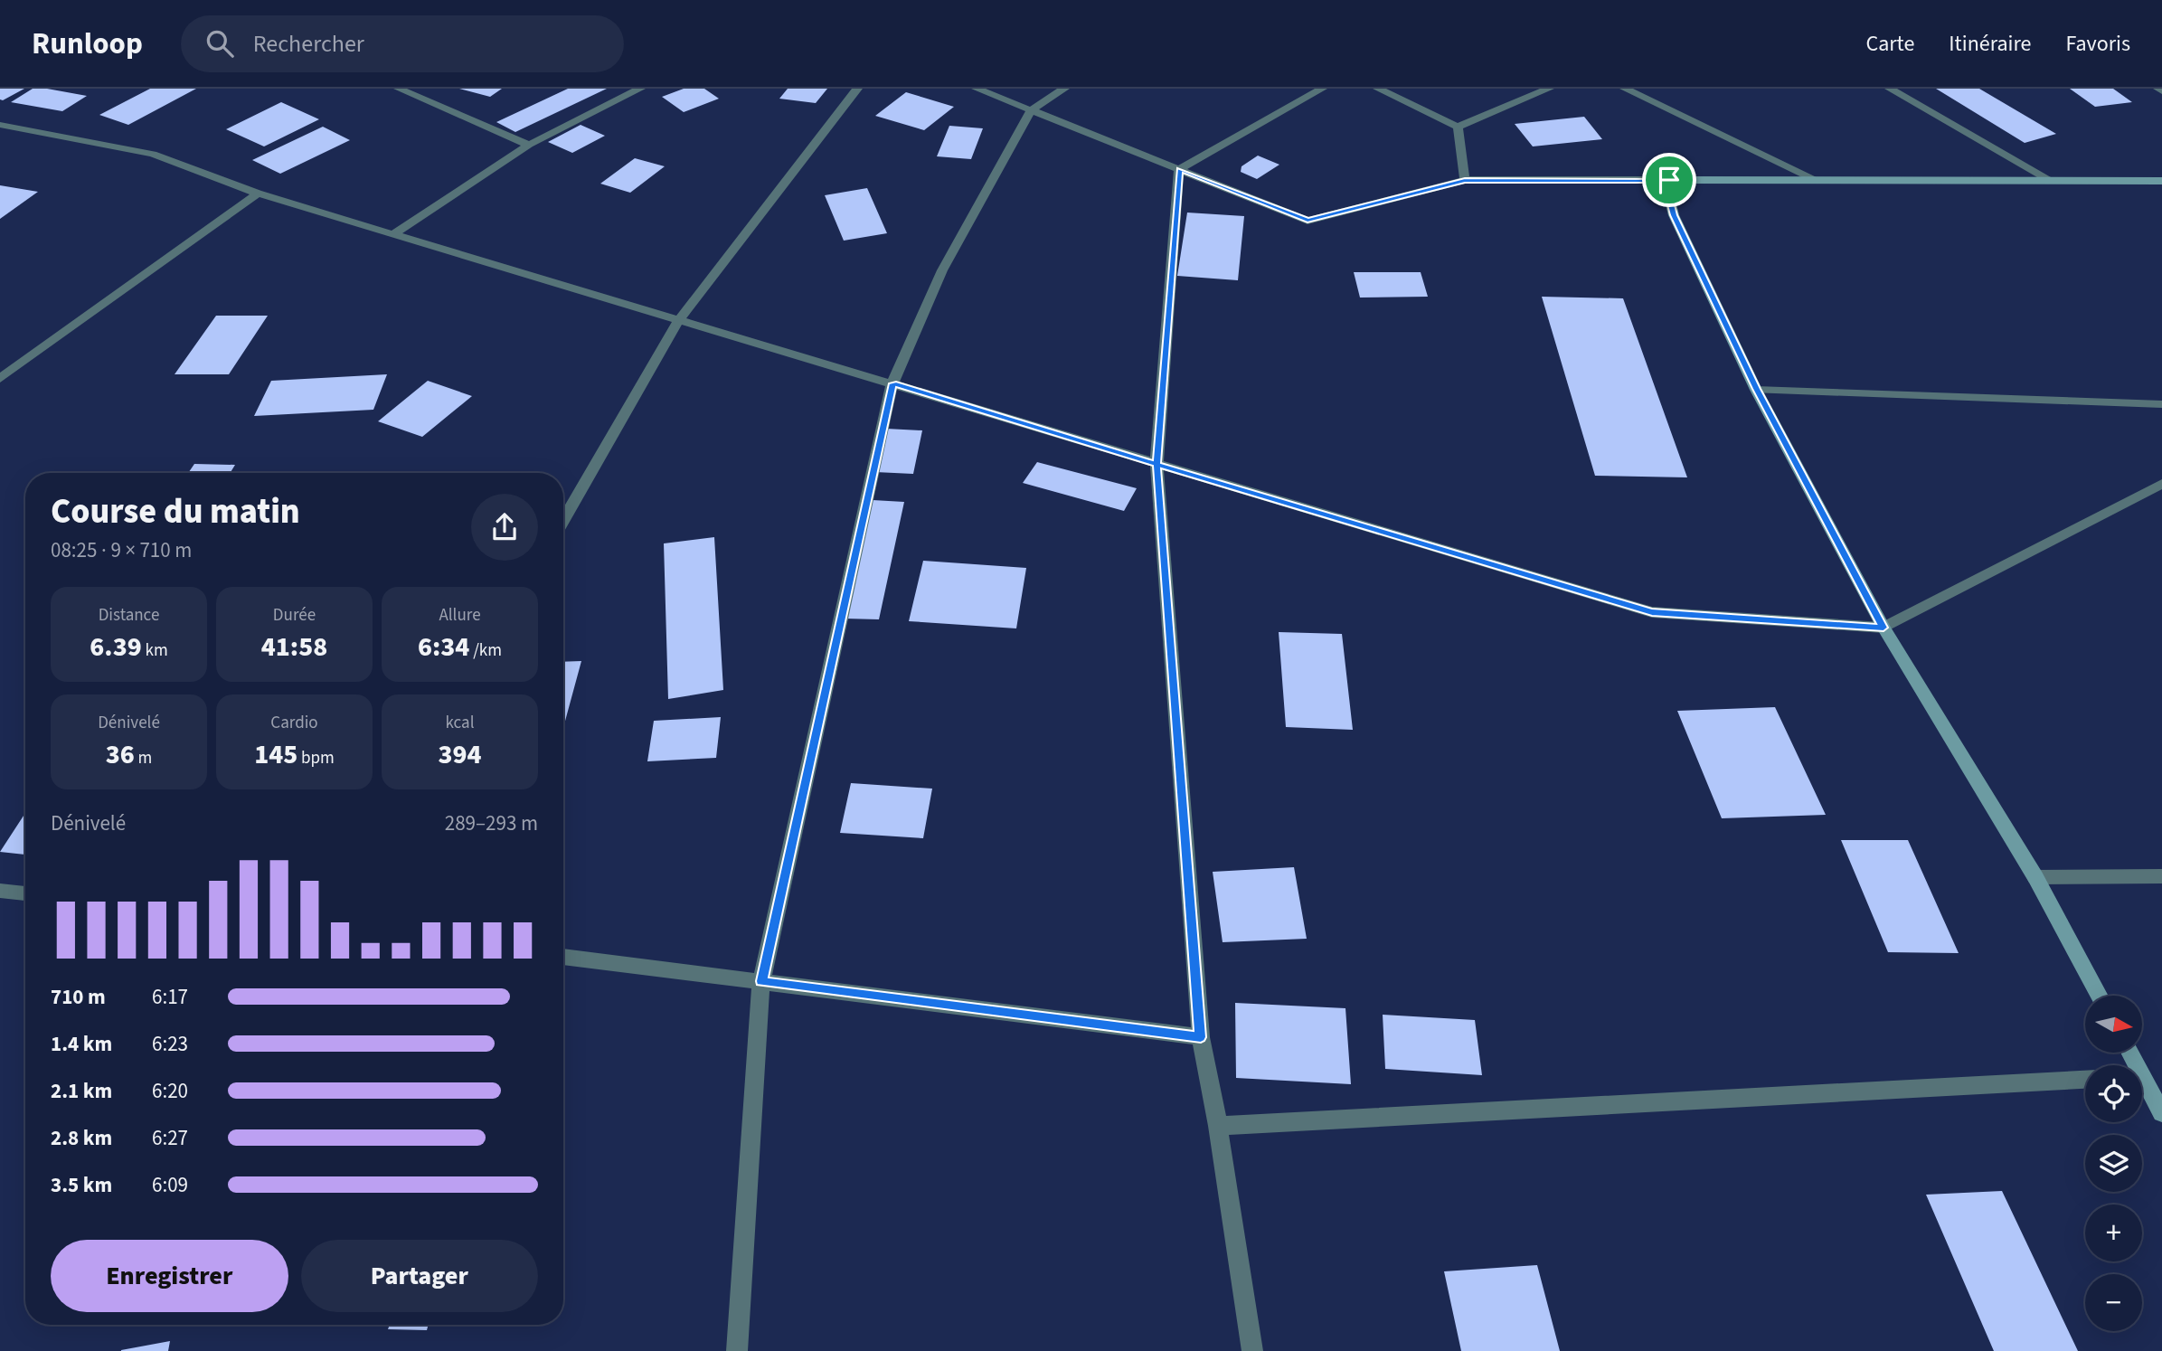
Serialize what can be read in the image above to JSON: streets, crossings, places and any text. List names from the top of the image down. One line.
{"north":"right","page":{"header":"Runloop","search":"Rechercher","nav":["Carte","Itinéraire","Favoris"],"heading":["Course du matin","08:25 · 9 × 710 m"],"stats":[["Distance","6.39 km"],["Durée","41:58"],["Allure","6:34 /km"],["Dénivelé","36 m"],["Cardio","145 bpm"],["kcal","394"]],"chart":["Dénivelé","289–293 m"],"list":[{"name":"710 m","note":"6:17"},{"name":"1.4 km","note":"6:23"},{"name":"2.1 km","note":"6:20"},{"name":"2.8 km","note":"6:27"},{"name":"3.5 km","note":"6:09"}],"map_buttons":["+","−"],"buttons":["Enregistrer","Partager"]}}
